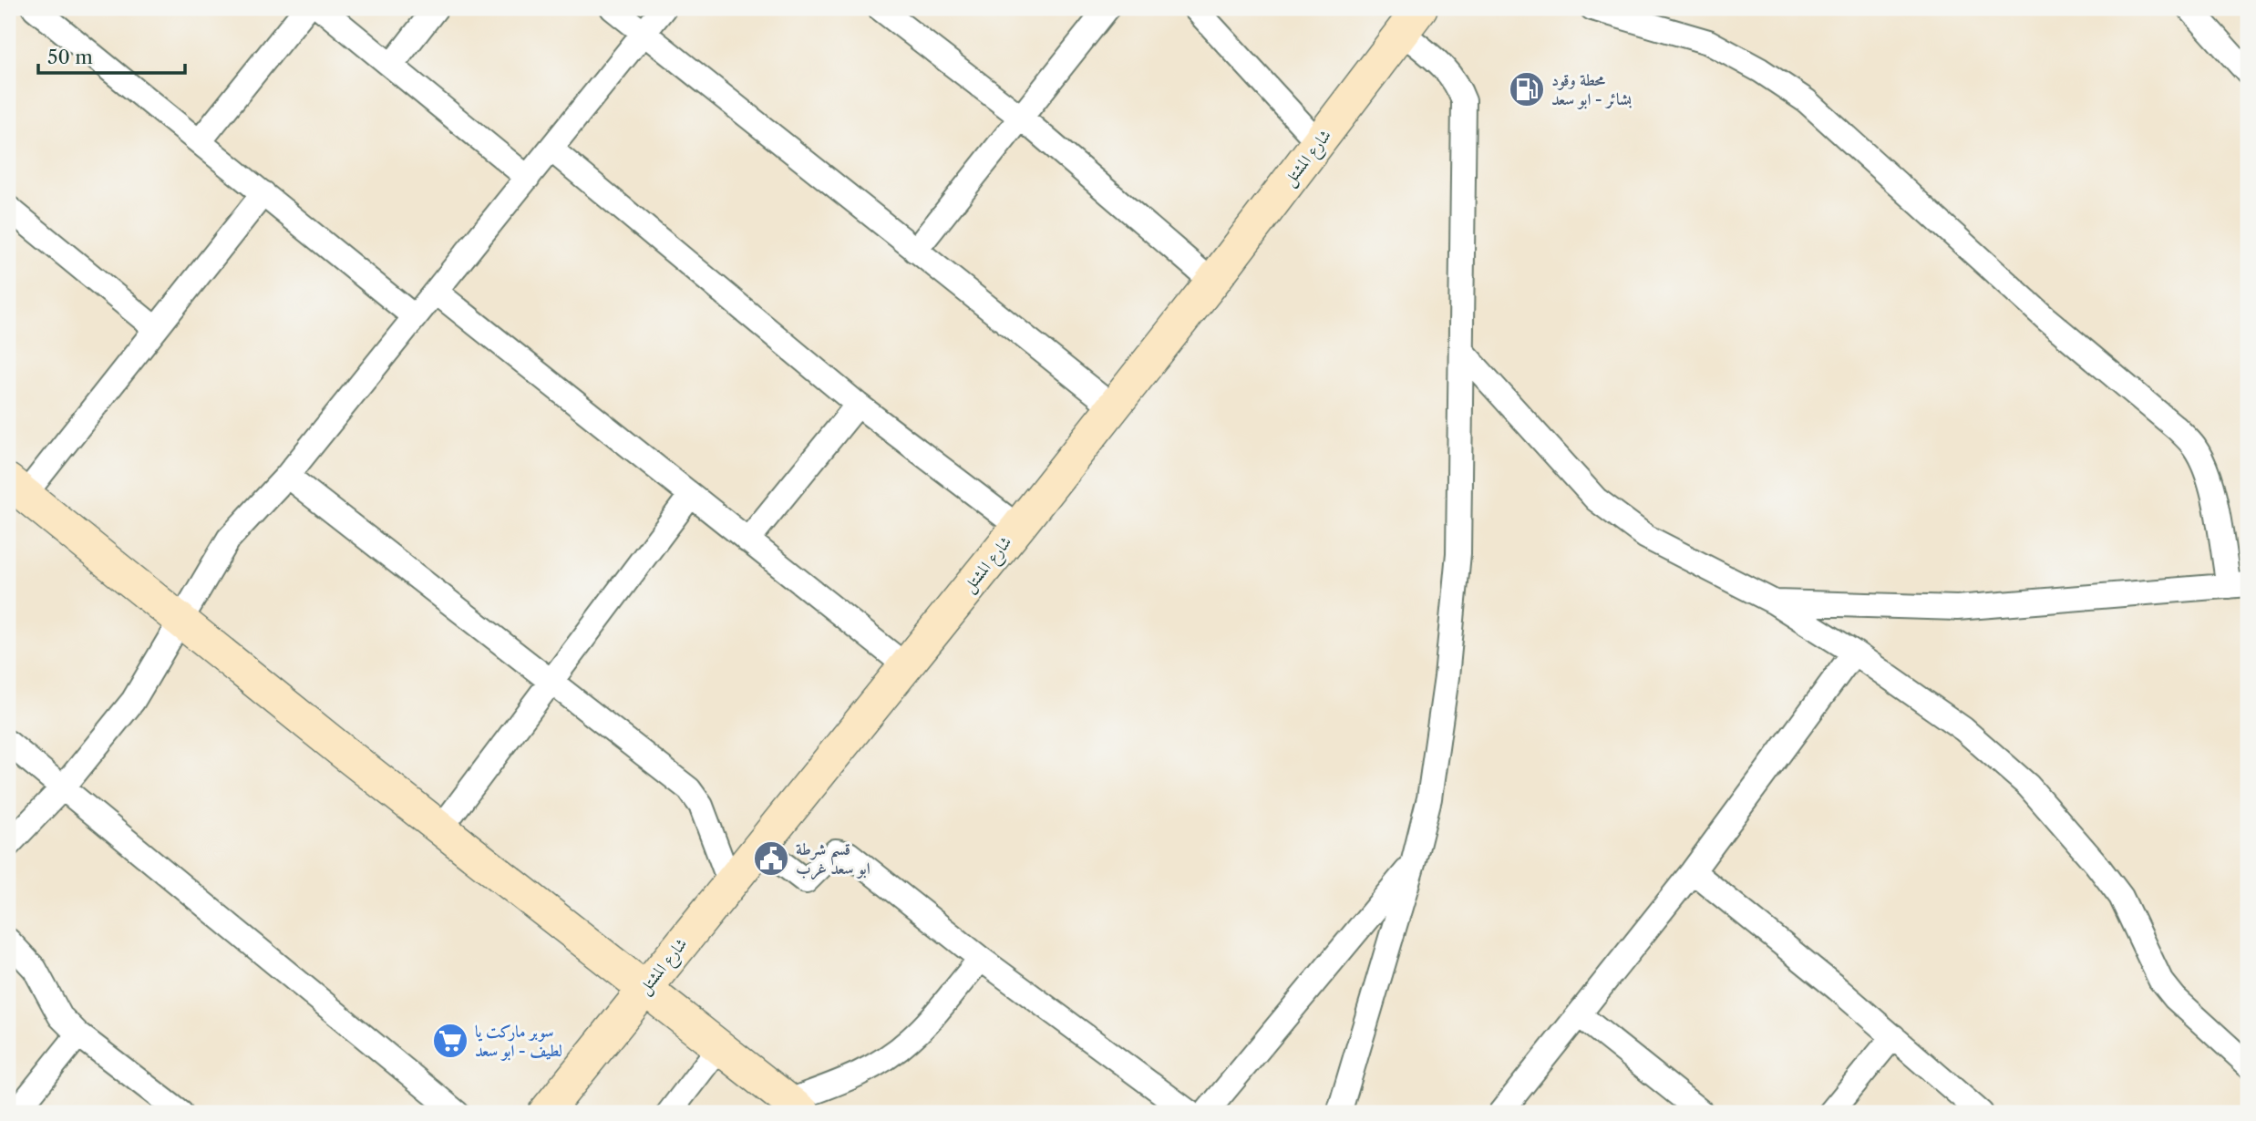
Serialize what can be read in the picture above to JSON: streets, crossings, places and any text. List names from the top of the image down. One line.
{"streets":{"street":["شارع المشتل"]},"places":{"fuel station":["محطة وقود بشائر - ابو سعد"],"public building":["قسم شرطة ابو سعد غرب"],"supermarket":["سوبر ماركت يا لطيف - ابو سعد"]},"scale_bar":"50 m"}
